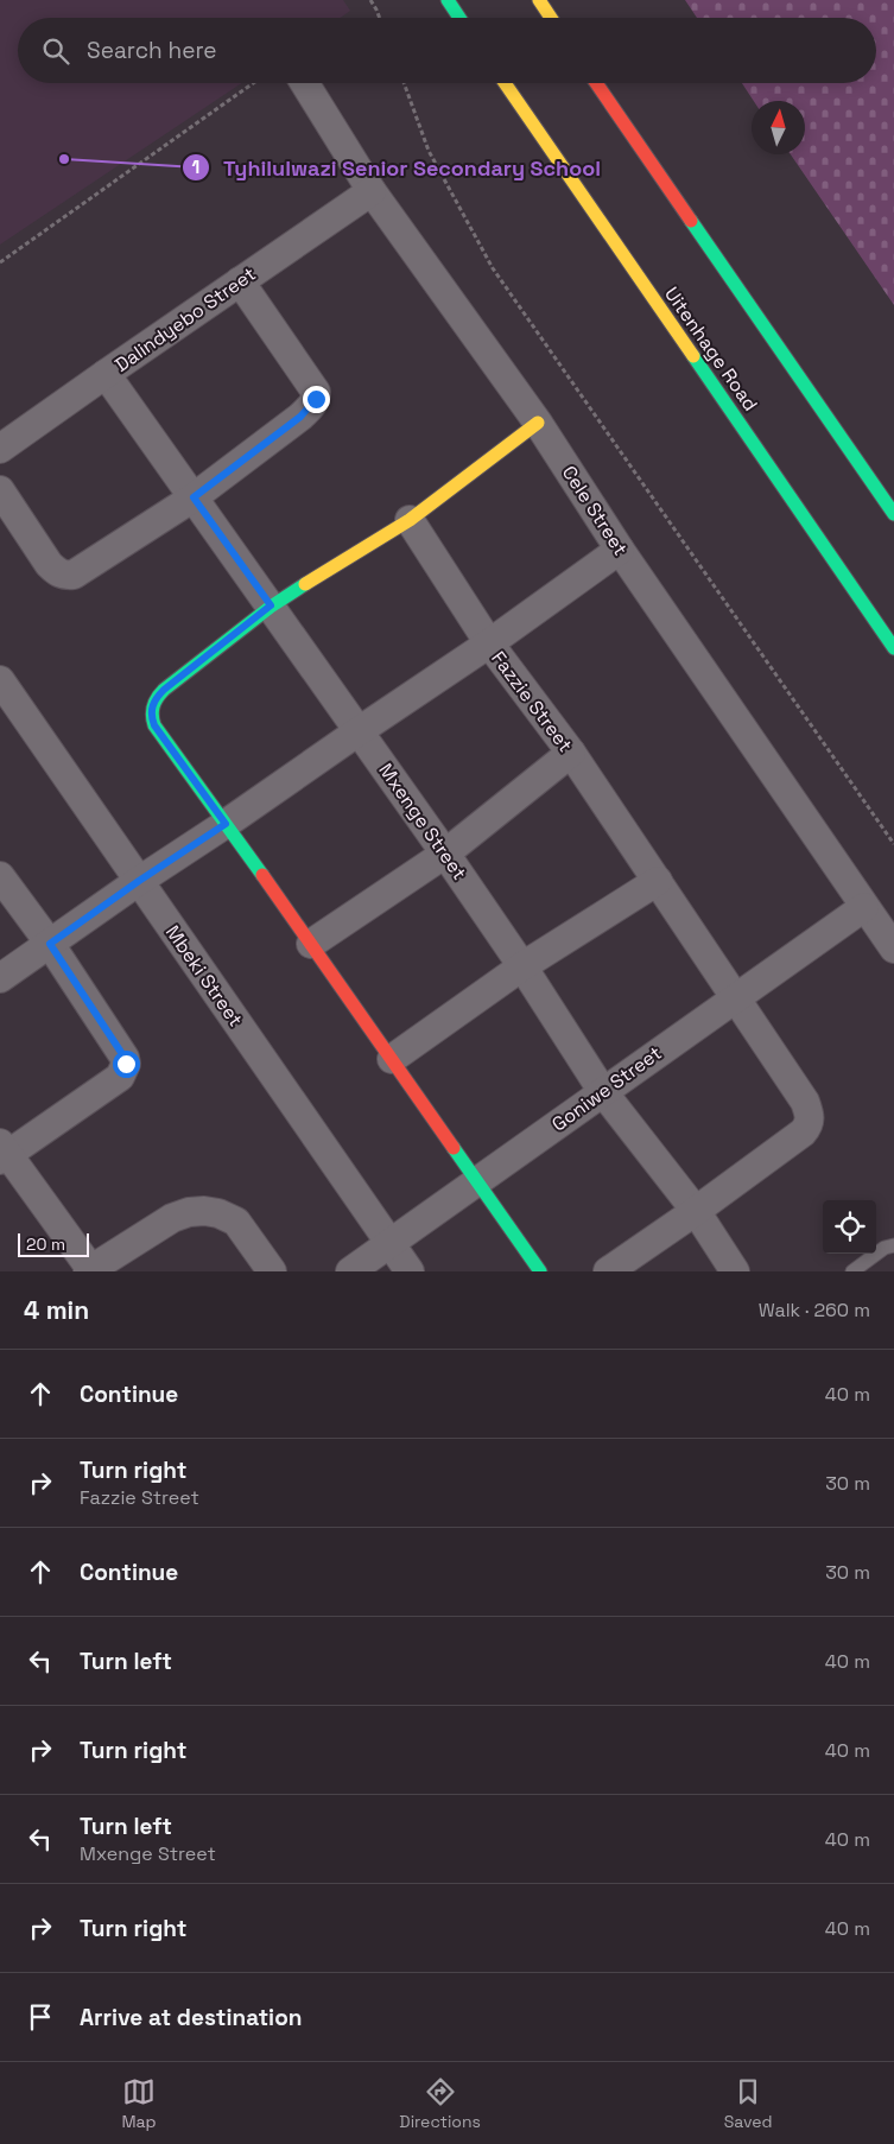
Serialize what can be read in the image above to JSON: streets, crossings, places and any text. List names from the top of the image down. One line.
{"streets":{"main road":["Uitenhage Road"],"street":["Dalindyebo Street","Cele Street","Fazzie Street","Mxenge Street","Mbeki Street","Goniwe Street"]},"crossings":[["Dalindyebo Street","Cele Street"],["Dalindyebo Street","Mxenge Street"],["Cele Street","Goniwe Street"],["Fazzie Street","Mxenge Street"],["Fazzie Street","Goniwe Street"],["Mxenge Street","Goniwe Street"],["Mbeki Street","Goniwe Street"]],"places":["Tyhilulwazi Senior Secondary School"],"scale_bar":"20 m","north":"top","page":{"search":"Search here","scale":"20 m","heading":["4 min","Walk · 260 m"],"list":[["Continue","40 m"],["Turn right","Fazzie Street","30 m"],["Continue","30 m"],["Turn left","40 m"],["Turn right","40 m"],["Turn left","Mxenge Street","40 m"],["Turn right","40 m"],"Arrive at destination"],"nav":["Map","Directions","Saved"]}}
